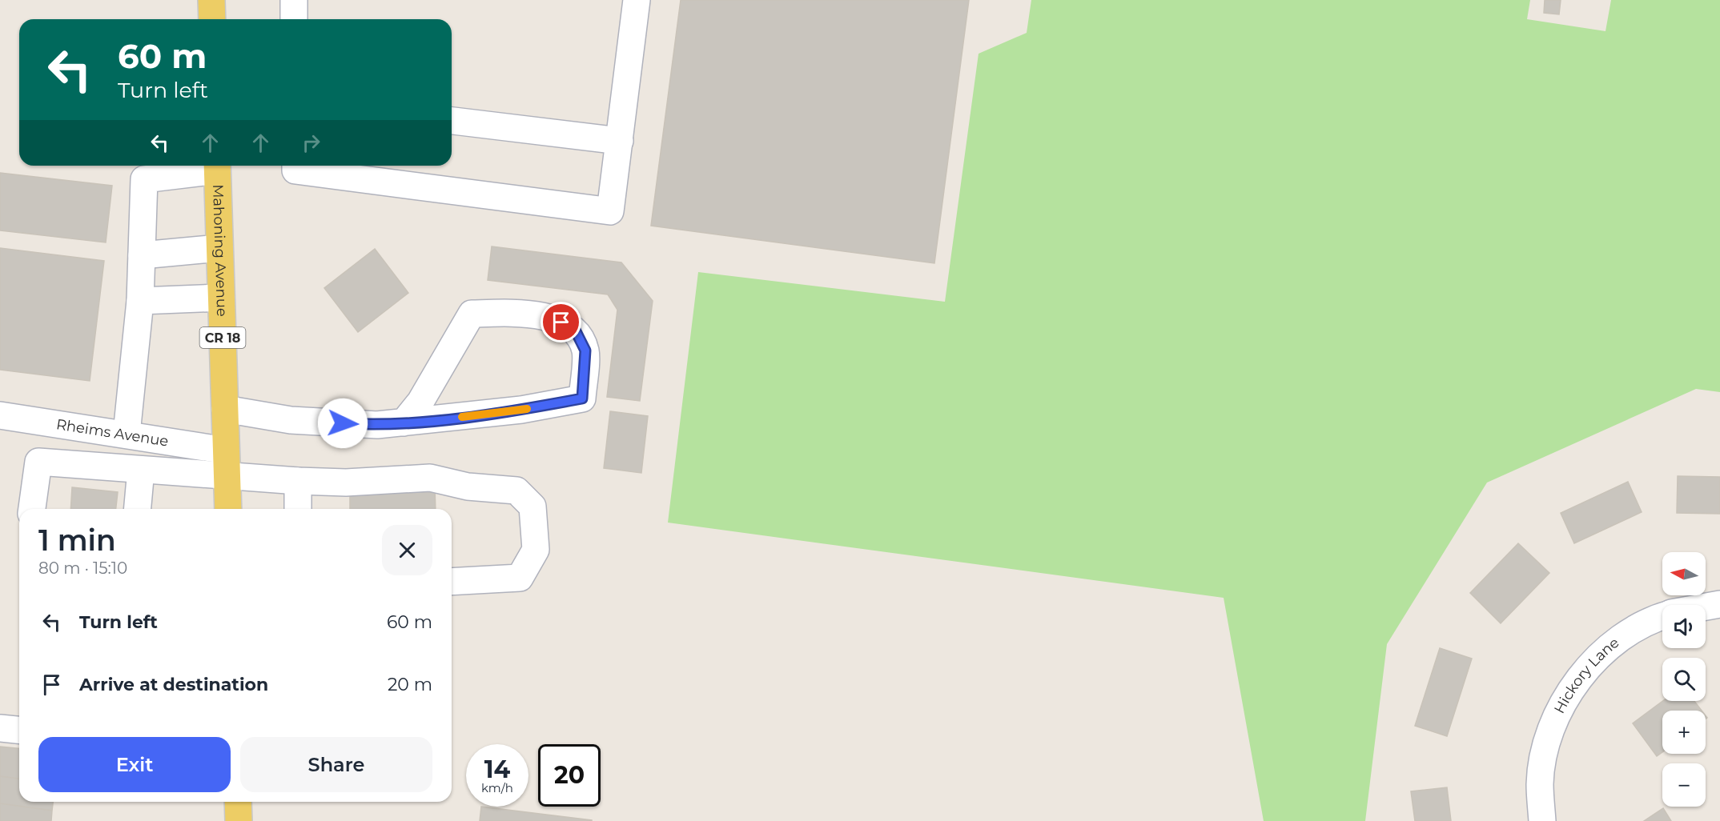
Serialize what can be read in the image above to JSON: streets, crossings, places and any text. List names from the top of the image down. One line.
{"streets":{"main road":["Mahoning Avenue","CR 18"],"street":["Rheims Avenue","Hickory Lane"]},"crossings":[["Mahoning Avenue","Rheims Avenue"]],"north":"left","page":{"turn":["60 m","Turn left"],"heading":["1 min","80 m · 15:10"],"map_buttons":["+","−"],"list":[{"name":"Turn left","value":"60 m"},{"name":"Arrive at destination","value":"20 m"}],"buttons":["Exit","Share"],"speed":"14 km/h","limit":"20"}}
